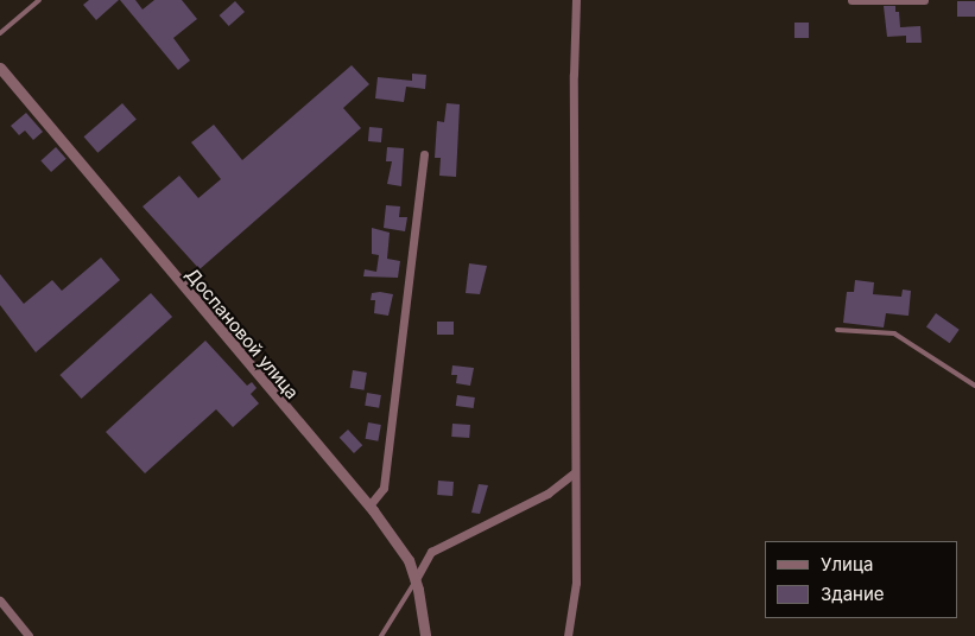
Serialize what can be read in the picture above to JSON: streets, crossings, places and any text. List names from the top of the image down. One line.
{"streets":{"street":["Доспановой улица"]},"legend":["Улица","Здание"]}
